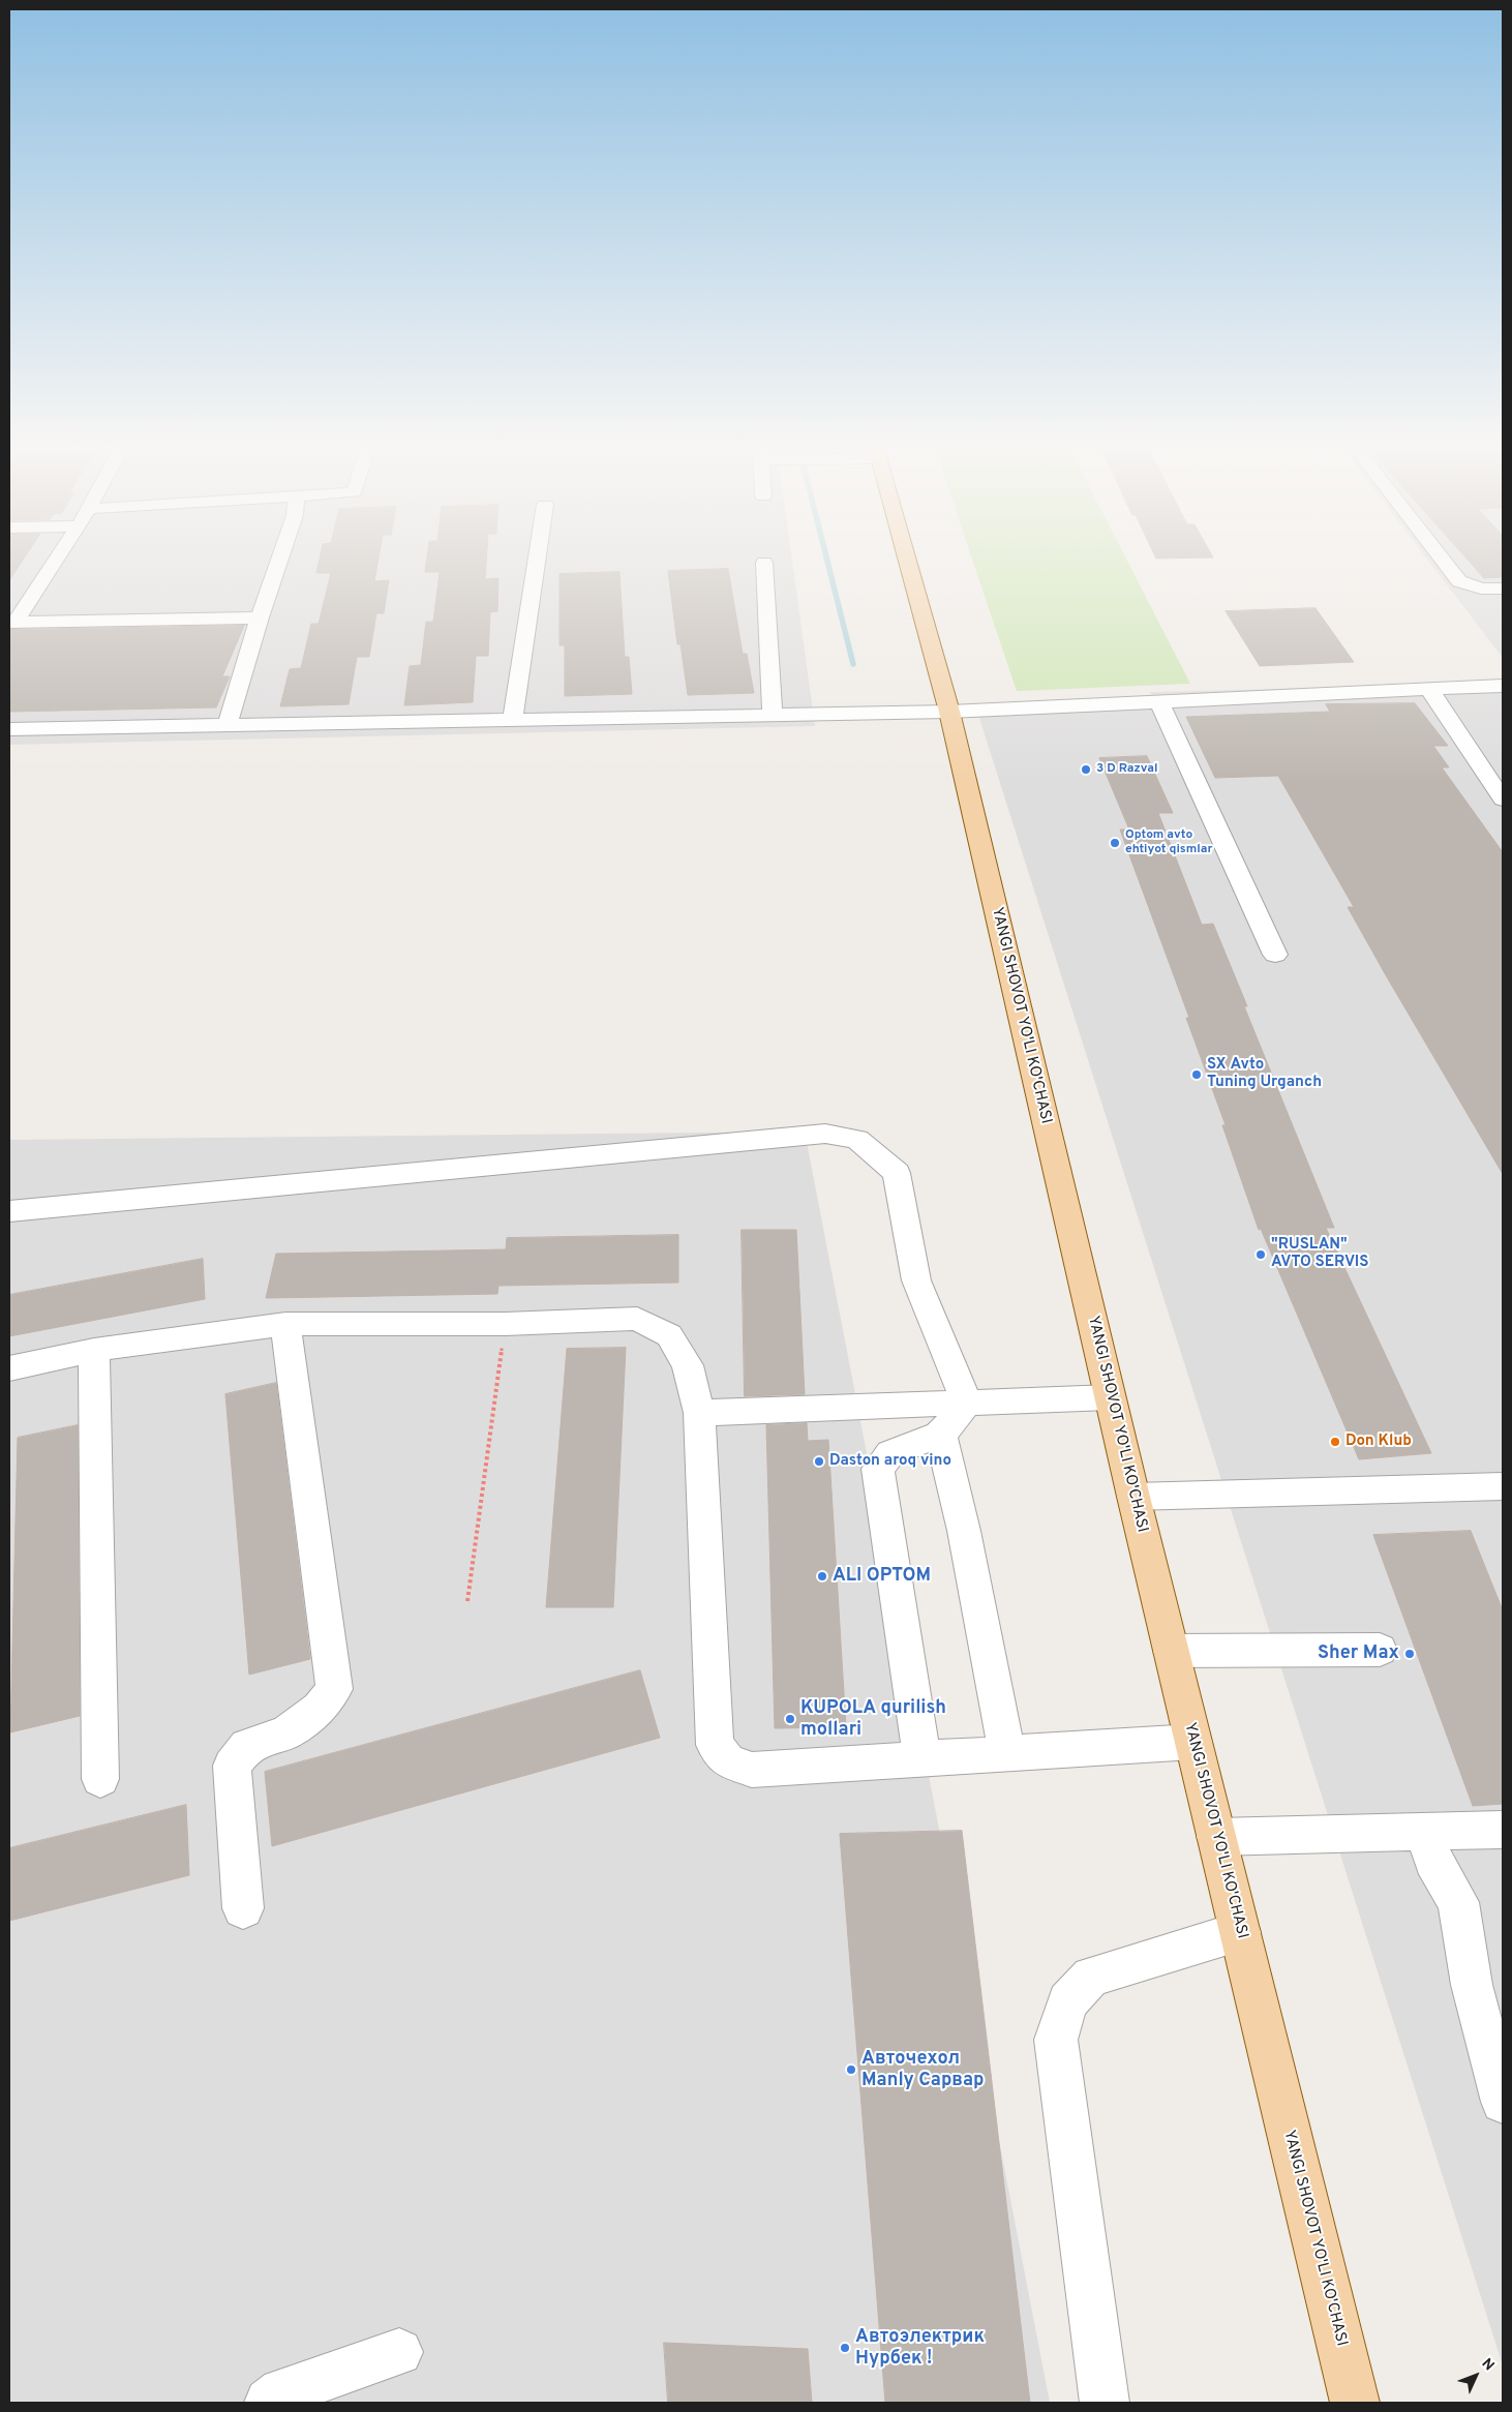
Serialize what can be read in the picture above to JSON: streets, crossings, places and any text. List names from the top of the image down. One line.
{"streets":{"main road":["YANGI SHOVOT YO'LI KO'CHASI"]},"places":["3 D Razval","Optom avto ehtiyot qismlar","SX Avto Tuning Urganch","\"RUSLAN\" AVTO SERVIS","Don Klub","Daston aroq vino","ALI OPTOM","Sher Max","KUPOLA qurilish mollari","Авточехол Manly Сарвар","Автоэлектрик Нурбек !"],"north":"top right"}
